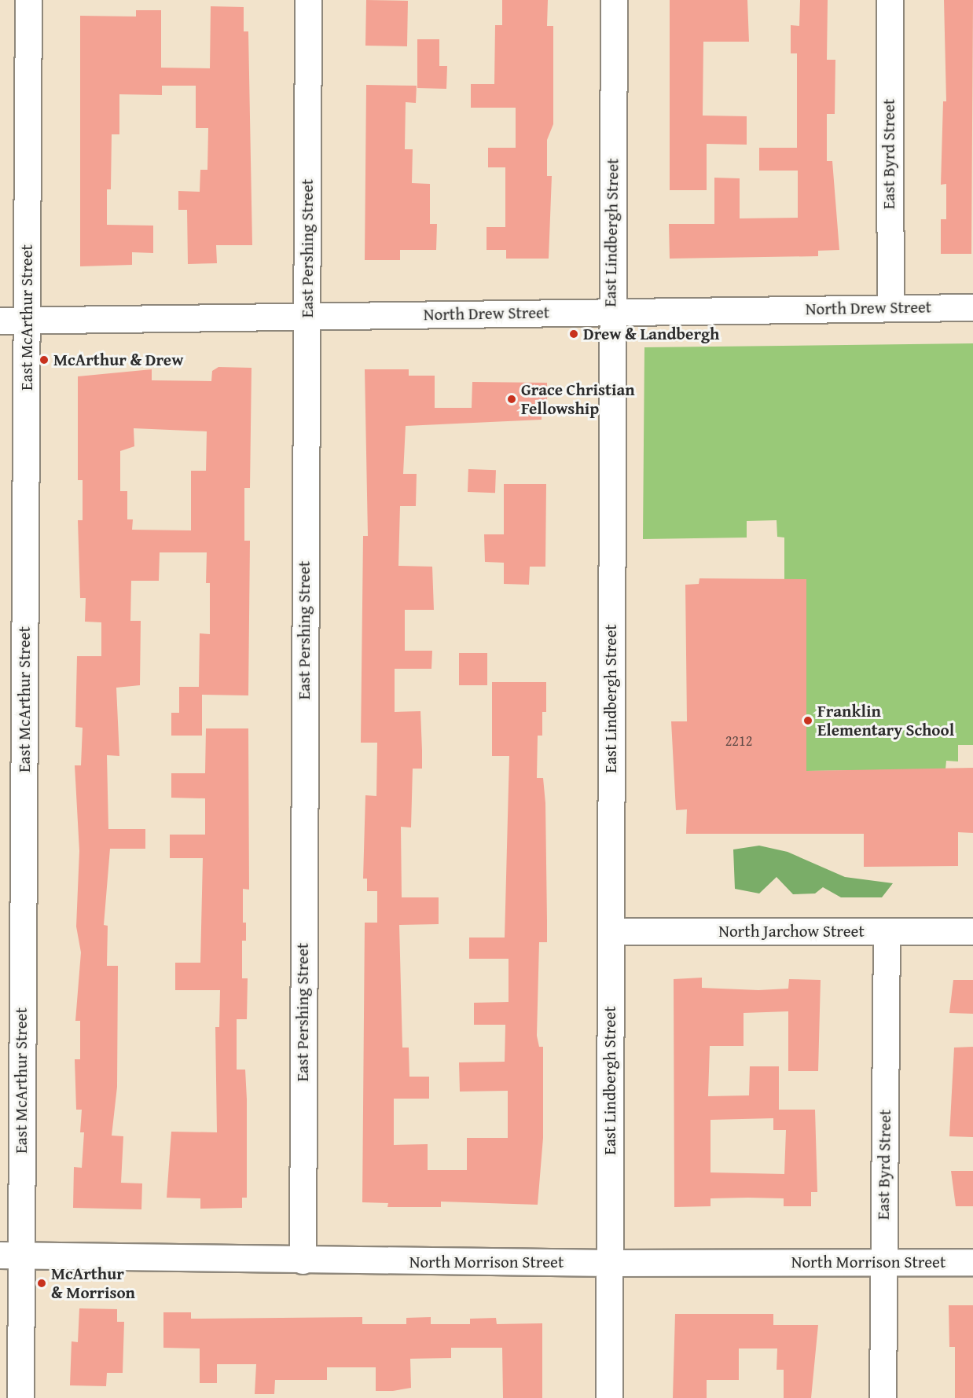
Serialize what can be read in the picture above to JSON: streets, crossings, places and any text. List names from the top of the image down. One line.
{"streets":{"street":["East Byrd Street","East Lindbergh Street","East Pershing Street","North Drew Street","East McArthur Street","North Jarchow Street","North Morrison Street"]},"crossings":[["East Byrd Street","North Drew Street"],["East Byrd Street","North Jarchow Street"],["East Byrd Street","North Morrison Street"],["East Lindbergh Street","North Drew Street"],["East Lindbergh Street","North Jarchow Street"],["East Lindbergh Street","North Morrison Street"],["East Pershing Street","North Drew Street"],["East Pershing Street","North Morrison Street"],["North Drew Street","East McArthur Street"],["East McArthur Street","North Morrison Street"]],"places":["Drew & Landbergh","McArthur & Drew","Grace Christian Fellowship","Franklin Elementary School","McArthur & Morrison"],"house_numbers":["2212"]}
